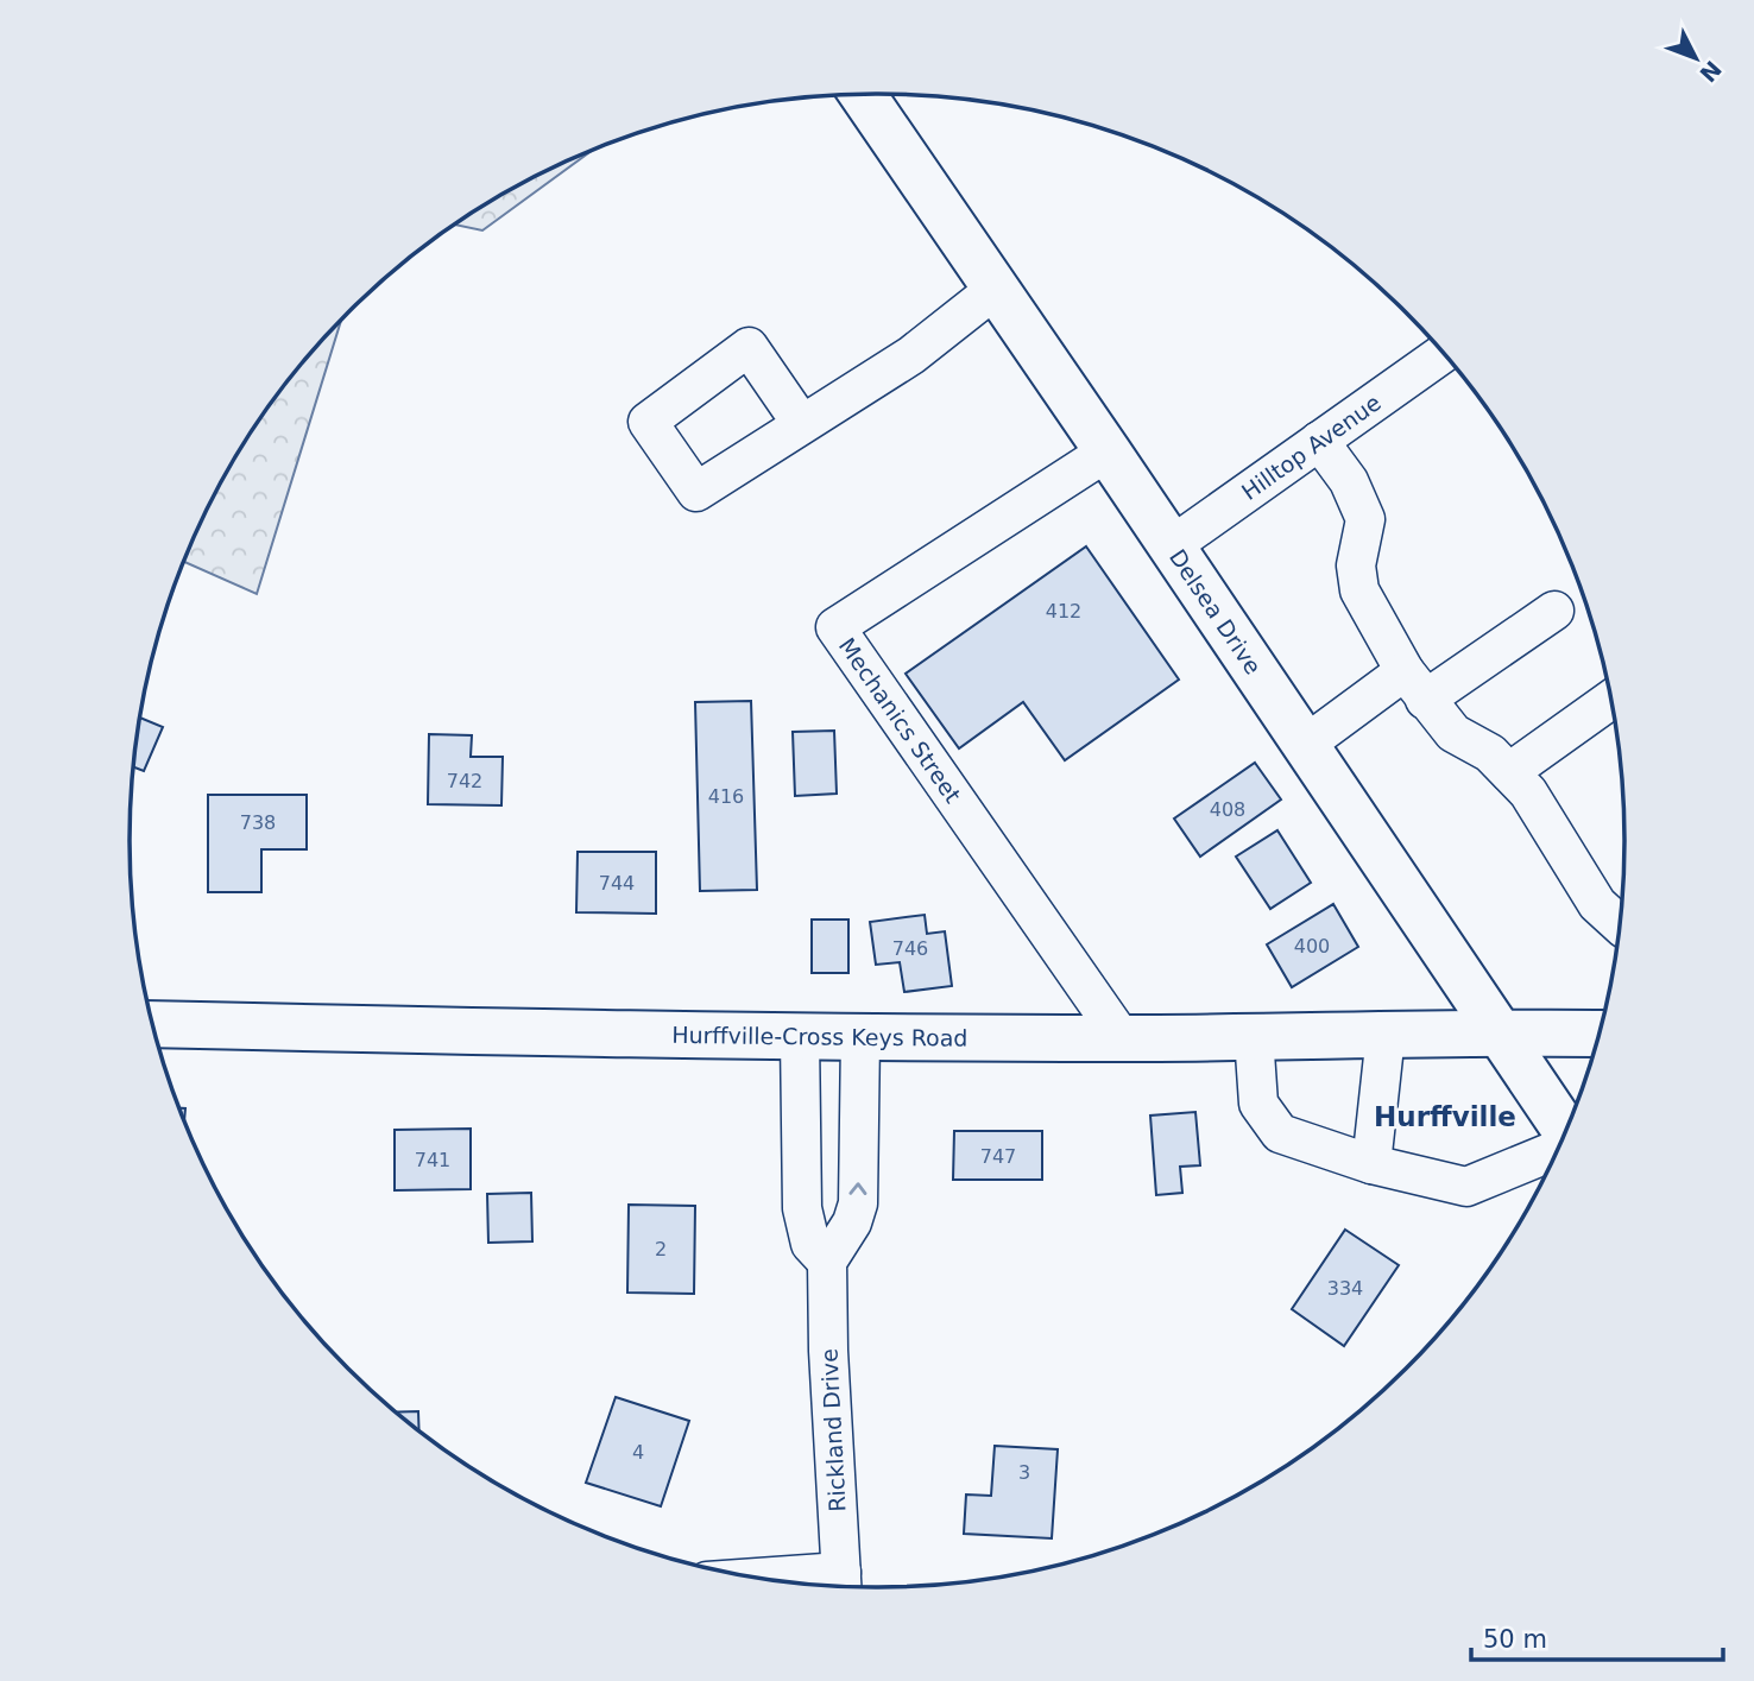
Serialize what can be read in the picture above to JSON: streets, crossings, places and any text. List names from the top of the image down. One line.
{"streets":{"main road":["Delsea Drive","Hurffville-Cross Keys Road"],"street":["Hilltop Avenue","Mechanics Street","Rickland Drive"]},"crossings":[["Hilltop Avenue","Delsea Drive"],["Delsea Drive","Mechanics Street"],["Delsea Drive","Hurffville-Cross Keys Road"],["Mechanics Street","Hurffville-Cross Keys Road"],["Hurffville-Cross Keys Road","Rickland Drive"]],"districts":["Hurffville"],"house_numbers":["412","742","416","408","738","744","400","746","747","741","2","334","4","3"],"scale_bar":"50 m","north":"bottom right"}
